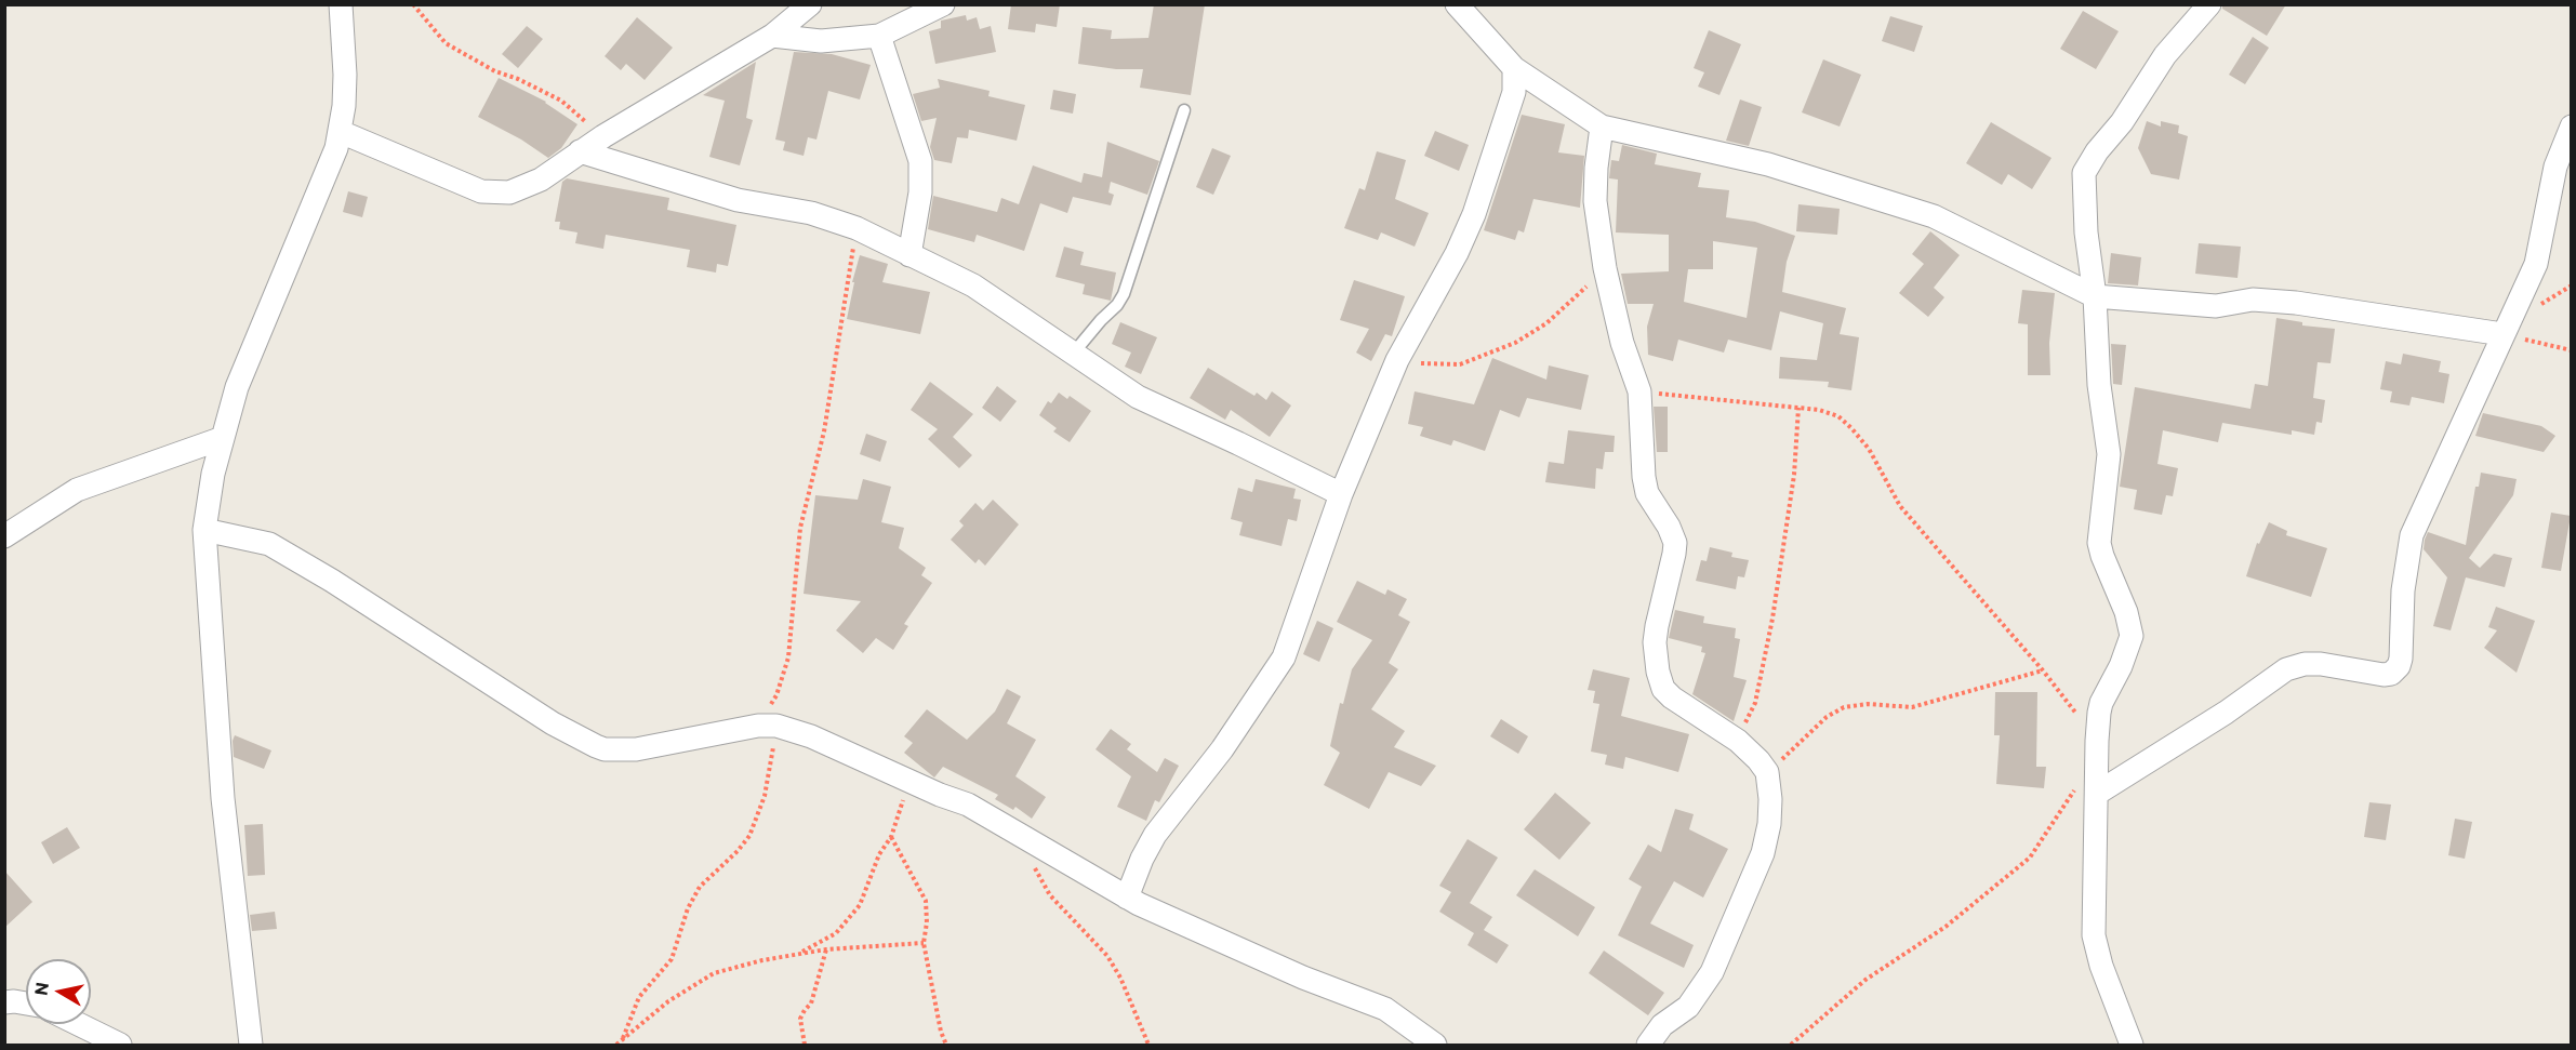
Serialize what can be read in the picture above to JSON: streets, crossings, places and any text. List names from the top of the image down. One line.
{"north":"left"}
